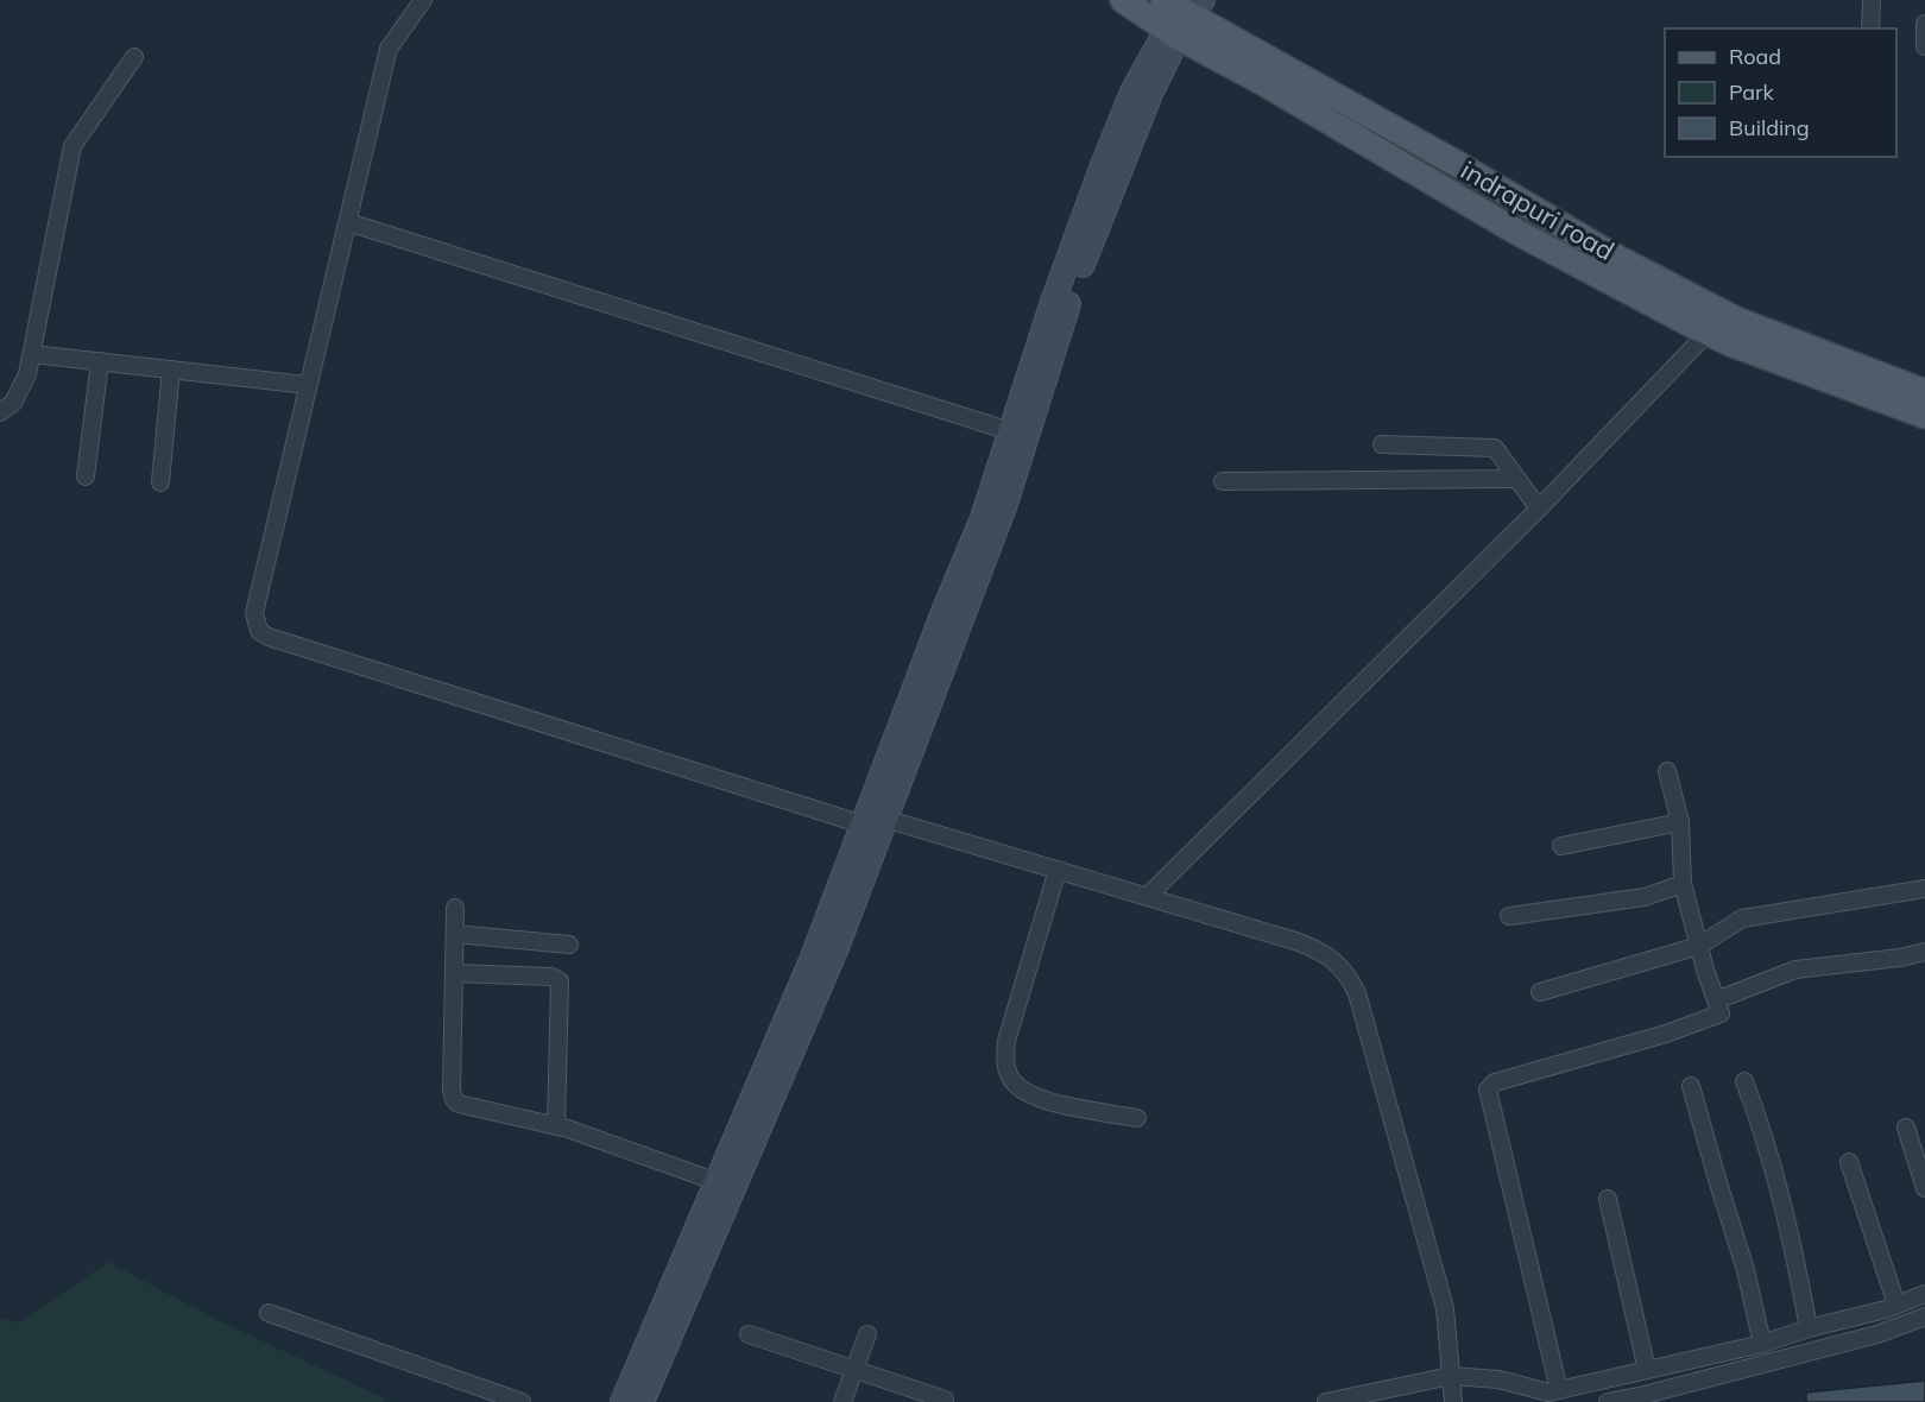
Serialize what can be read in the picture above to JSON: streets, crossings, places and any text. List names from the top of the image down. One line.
{"streets":{"main road":["indrapuri road"]},"legend":["Road","Park","Building"]}
